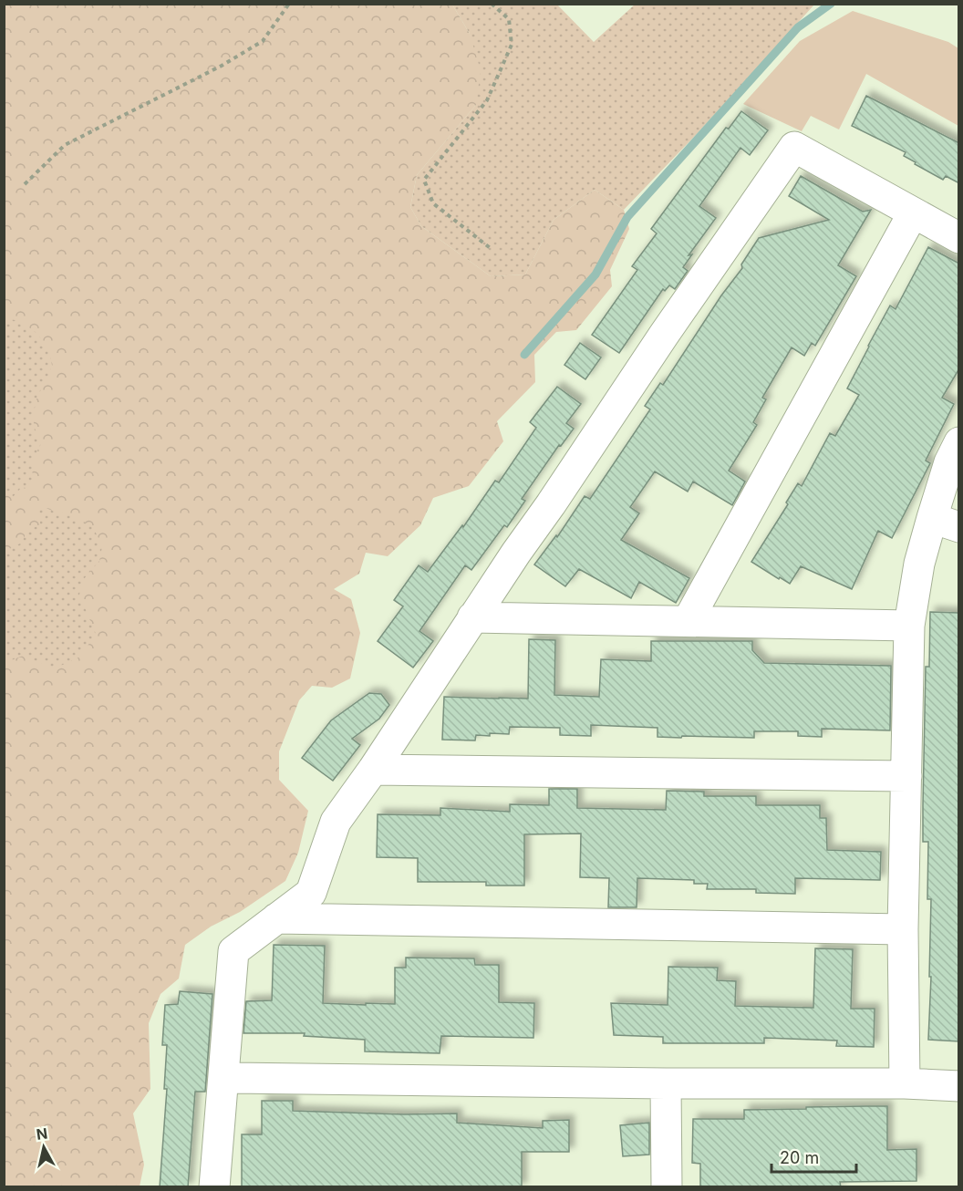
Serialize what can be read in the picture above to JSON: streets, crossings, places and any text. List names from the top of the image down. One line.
{"scale_bar":"20 m","north":"top"}
